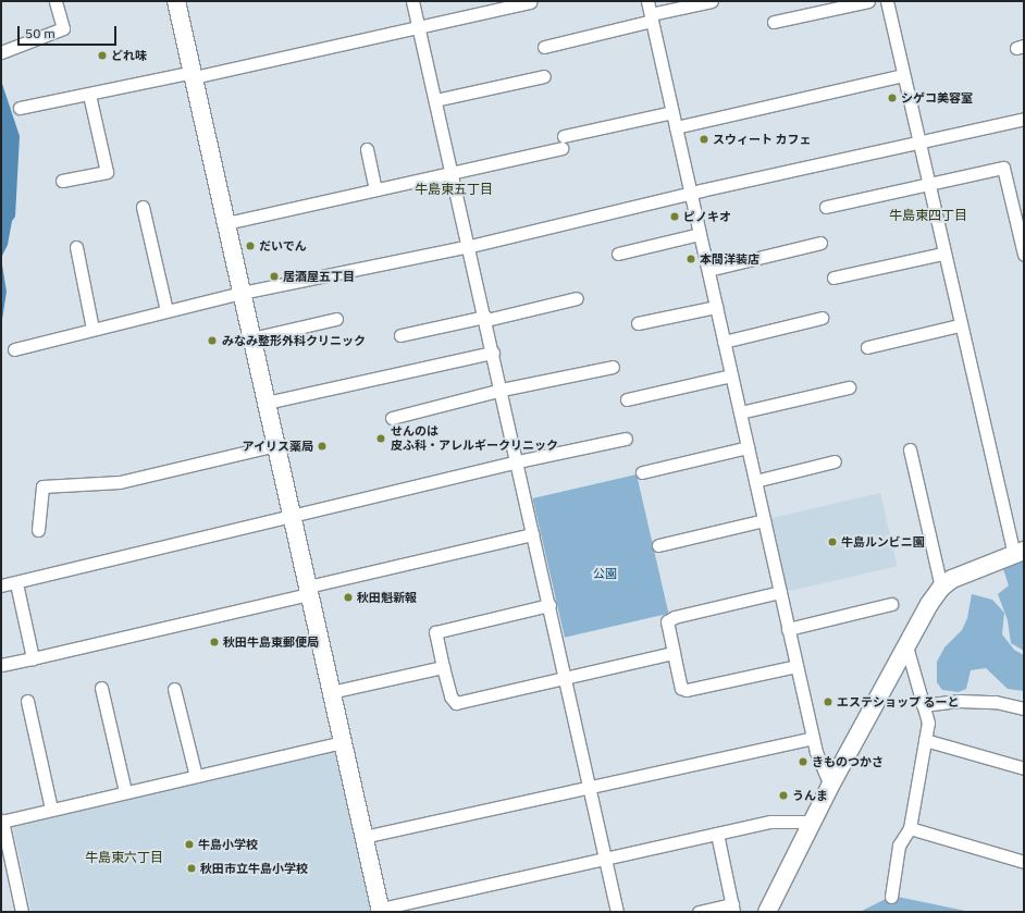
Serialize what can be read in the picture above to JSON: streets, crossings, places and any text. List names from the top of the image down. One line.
{"districts":["牛島東五丁目","牛島東四丁目","牛島東六丁目"],"parks":["公園"],"places":["どれ味","シゲコ美容室","スウィート カフェ","ピノキオ","だいでん","本間洋装店","居酒屋五丁目","みなみ整形外科クリニック","せんのは 皮ふ科・アレルギークリニック","アイリス薬局","牛島ルンビニ園","秋田魁新報","秋田牛島東郵便局","エステショップ るーと","きものつかさ","うんま","牛島小学校","秋田市立牛島小学校"],"scale_bar":"50 m"}
